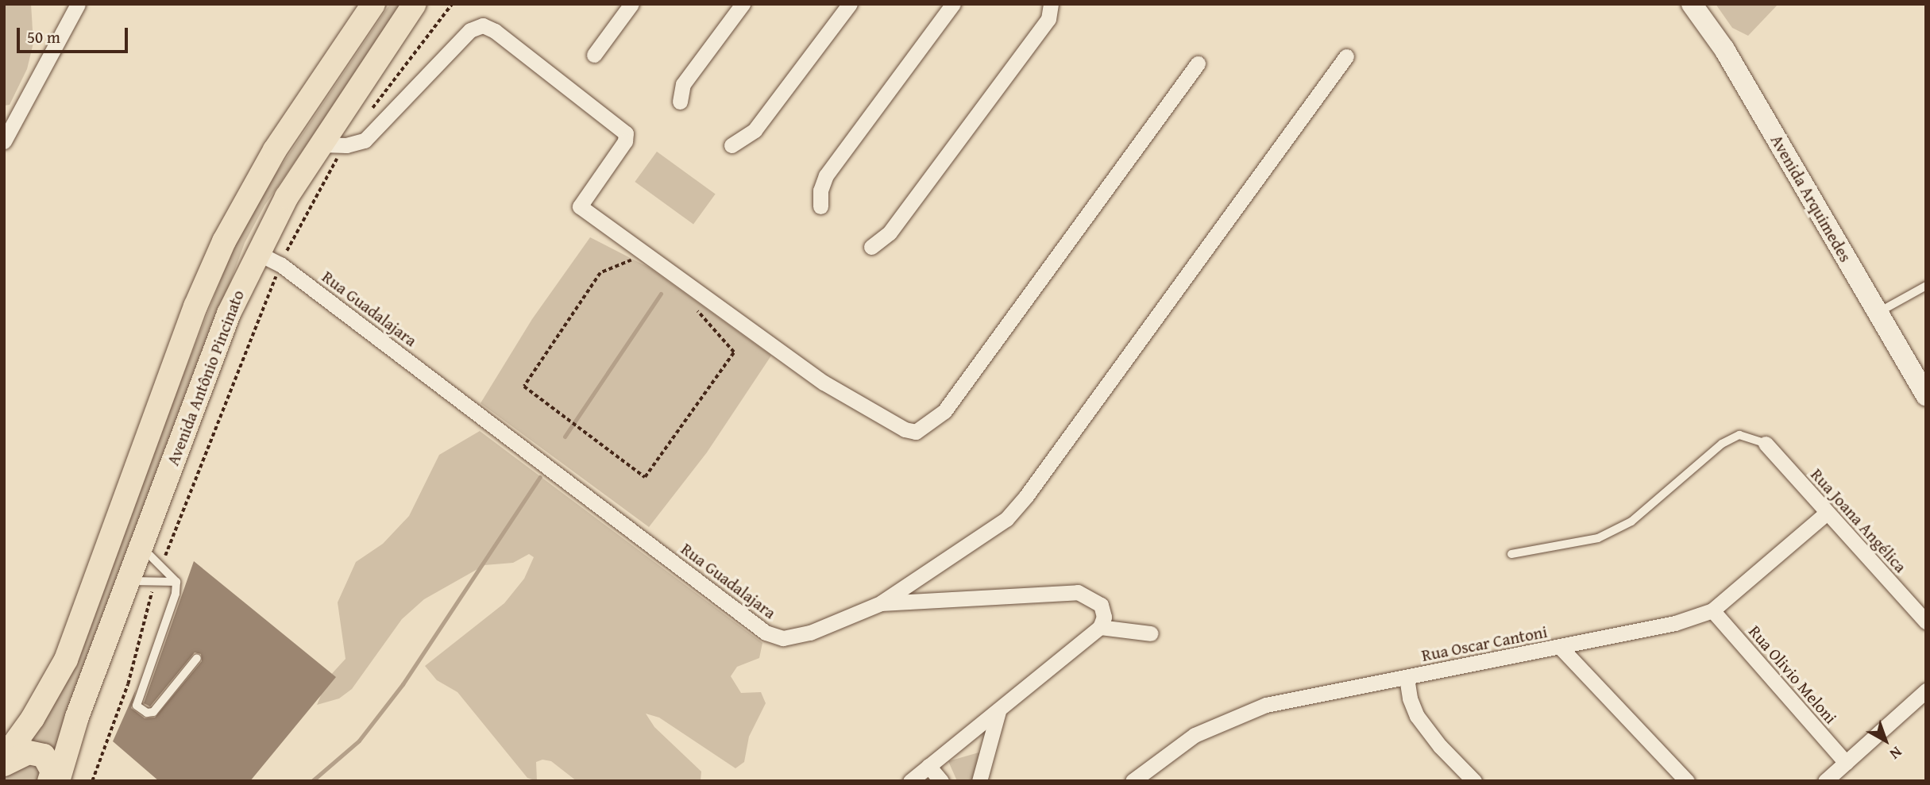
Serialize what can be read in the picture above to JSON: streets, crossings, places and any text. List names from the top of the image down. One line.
{"streets":{"main road":["Avenida Arquimedes","Avenida Antônio Pincinato"],"street":["Rua Guadalajara","Rua Joana Angélica","Rua Oscar Cantoni","Rua Olivio Meloni"]},"crossings":[["Rua Guadalajara","Avenida Antônio Pincinato"],["Rua Joana Angélica","Rua Oscar Cantoni"],["Rua Oscar Cantoni","Rua Olivio Meloni"]],"scale_bar":"50 m","north":"bottom right"}
